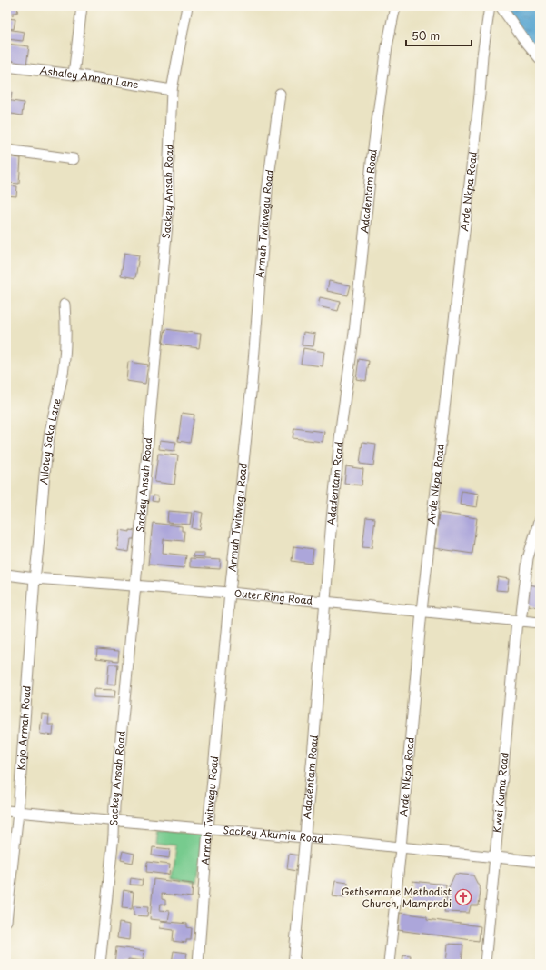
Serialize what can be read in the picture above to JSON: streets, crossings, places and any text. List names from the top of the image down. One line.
{"streets":{"street":["Ashaley Annan Lane","Sackey Ansah Road","Adadentam Road","Arde Nkpa Road","Armah Twitwegu Road","Allotey Saka Lane","Outer Ring Road","Kojo Armah Road","Kwei Kuma Road","Sackey Akumia Road"]},"crossings":[["Ashaley Annan Lane","Sackey Ansah Road"],["Sackey Ansah Road","Outer Ring Road"],["Sackey Ansah Road","Sackey Akumia Road"],["Adadentam Road","Outer Ring Road"],["Adadentam Road","Sackey Akumia Road"],["Arde Nkpa Road","Outer Ring Road"],["Arde Nkpa Road","Sackey Akumia Road"],["Armah Twitwegu Road","Outer Ring Road"],["Armah Twitwegu Road","Sackey Akumia Road"],["Allotey Saka Lane","Outer Ring Road"],["Allotey Saka Lane","Kojo Armah Road"],["Outer Ring Road","Kojo Armah Road"],["Outer Ring Road","Kwei Kuma Road"],["Kojo Armah Road","Sackey Akumia Road"],["Kwei Kuma Road","Sackey Akumia Road"]],"places":{"church":["Gethsemane Methodist Church, Mamprobi"]},"scale_bar":"50 m"}
